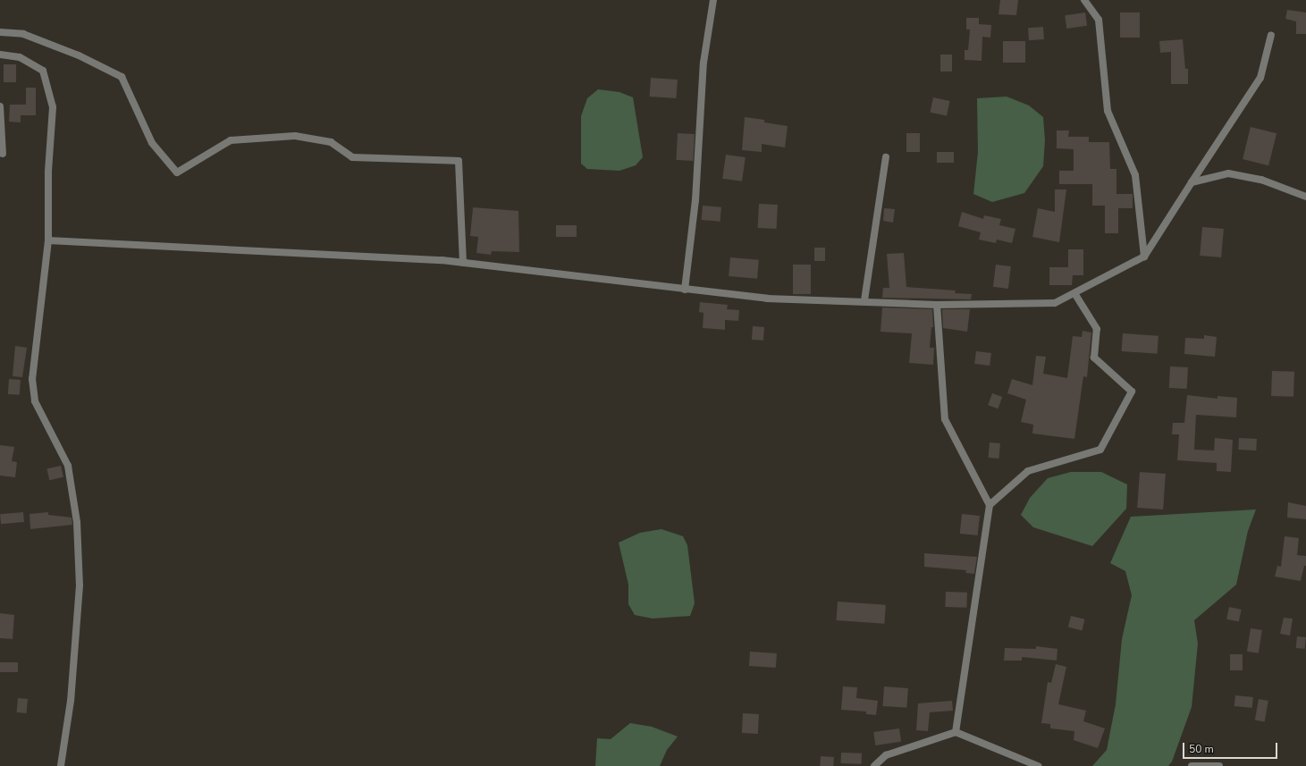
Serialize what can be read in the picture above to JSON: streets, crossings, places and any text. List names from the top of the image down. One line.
{"scale_bar":"50 m"}
